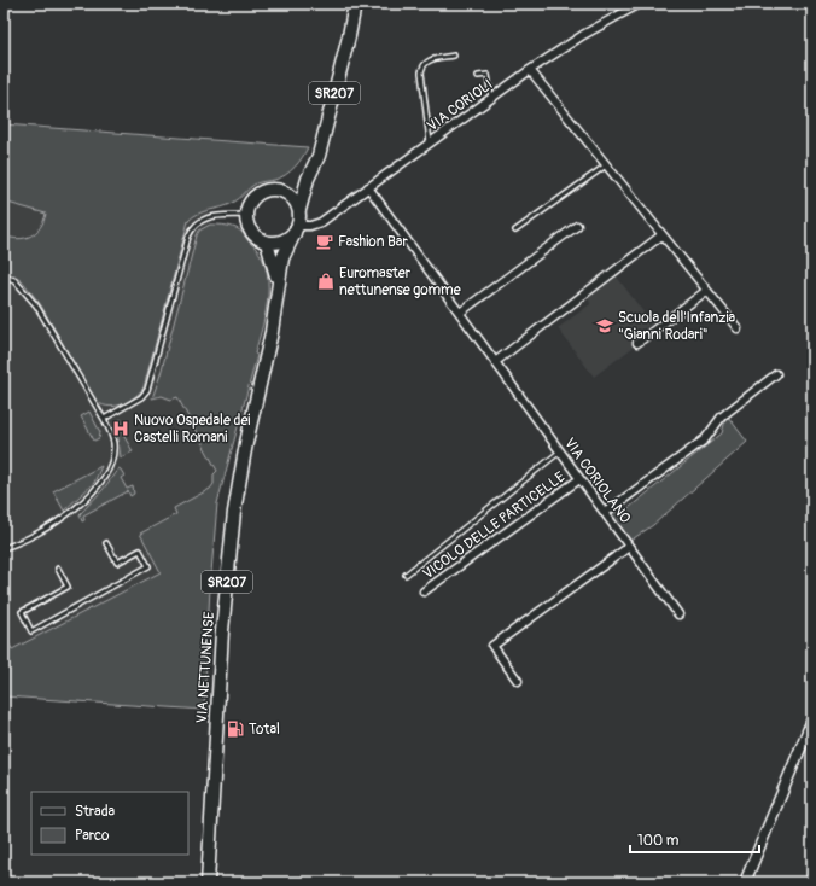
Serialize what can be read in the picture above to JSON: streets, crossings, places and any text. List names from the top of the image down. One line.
{"streets":{"main road":["SR207","VIA NETTUNENSE"],"street":["VIA CORIOLI","VIA CORIOLANO","VICOLO DELLE PARTICELLE"]},"crossings":[["SR207","VIA CORIOLI"],["SR207","VIA NETTUNENSE"],["VIA CORIOLI","VIA CORIOLANO"],["VIA CORIOLI","VIA NETTUNENSE"],["VIA CORIOLANO","VICOLO DELLE PARTICELLE"]],"places":{"cafe":["Fashion Bar"],"shop":["Euromaster nettunense gomme"],"school or university":["Scuola dell'Infanzia \"Gianni Rodari\""],"hospital":["Nuovo Ospedale dei Castelli Romani"],"fuel station":["Total"]},"legend":["Strada","Parco"],"scale_bar":"100 m"}
